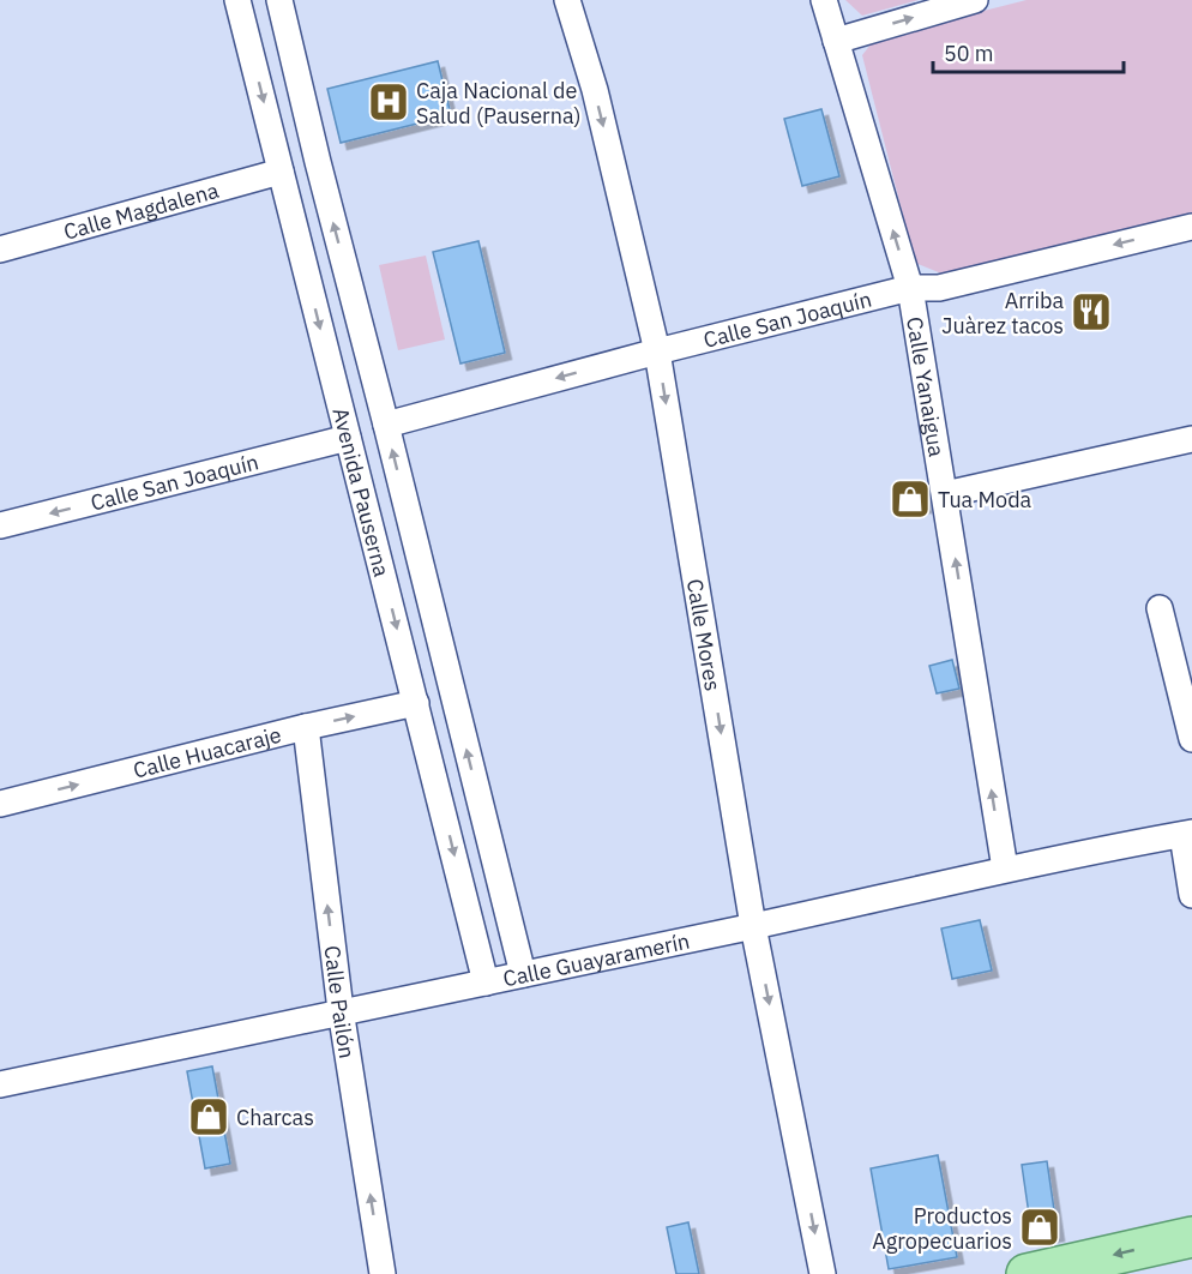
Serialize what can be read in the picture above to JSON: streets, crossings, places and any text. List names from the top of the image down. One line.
{"streets":{"street":["Calle Magdalena","Calle San Joaquín","Calle Yanaigua","Avenida Pauserna","Calle Mores","Calle Huacaraje","Calle Guayaramerín","Calle Pailón"]},"crossings":[["Calle Magdalena","Avenida Pauserna"],["Calle San Joaquín","Calle Yanaigua"],["Calle San Joaquín","Avenida Pauserna"],["Calle San Joaquín","Calle Mores"],["Calle Yanaigua","Calle Guayaramerín"],["Avenida Pauserna","Calle Huacaraje"],["Avenida Pauserna","Calle Guayaramerín"],["Calle Mores","Calle Guayaramerín"],["Calle Huacaraje","Calle Pailón"],["Calle Guayaramerín","Calle Pailón"]],"one_way":["Calle San Joaquín","Calle Yanaigua","Calle Mores","Calle Huacaraje","Calle Pailón"],"places":{"hospital":["Caja Nacional de Salud (Pauserna)"],"restaurant":["Arriba Juàrez tacos"],"shop":["Tua Moda","Charcas","Productos Agropecuarios"]},"scale_bar":"50 m"}
